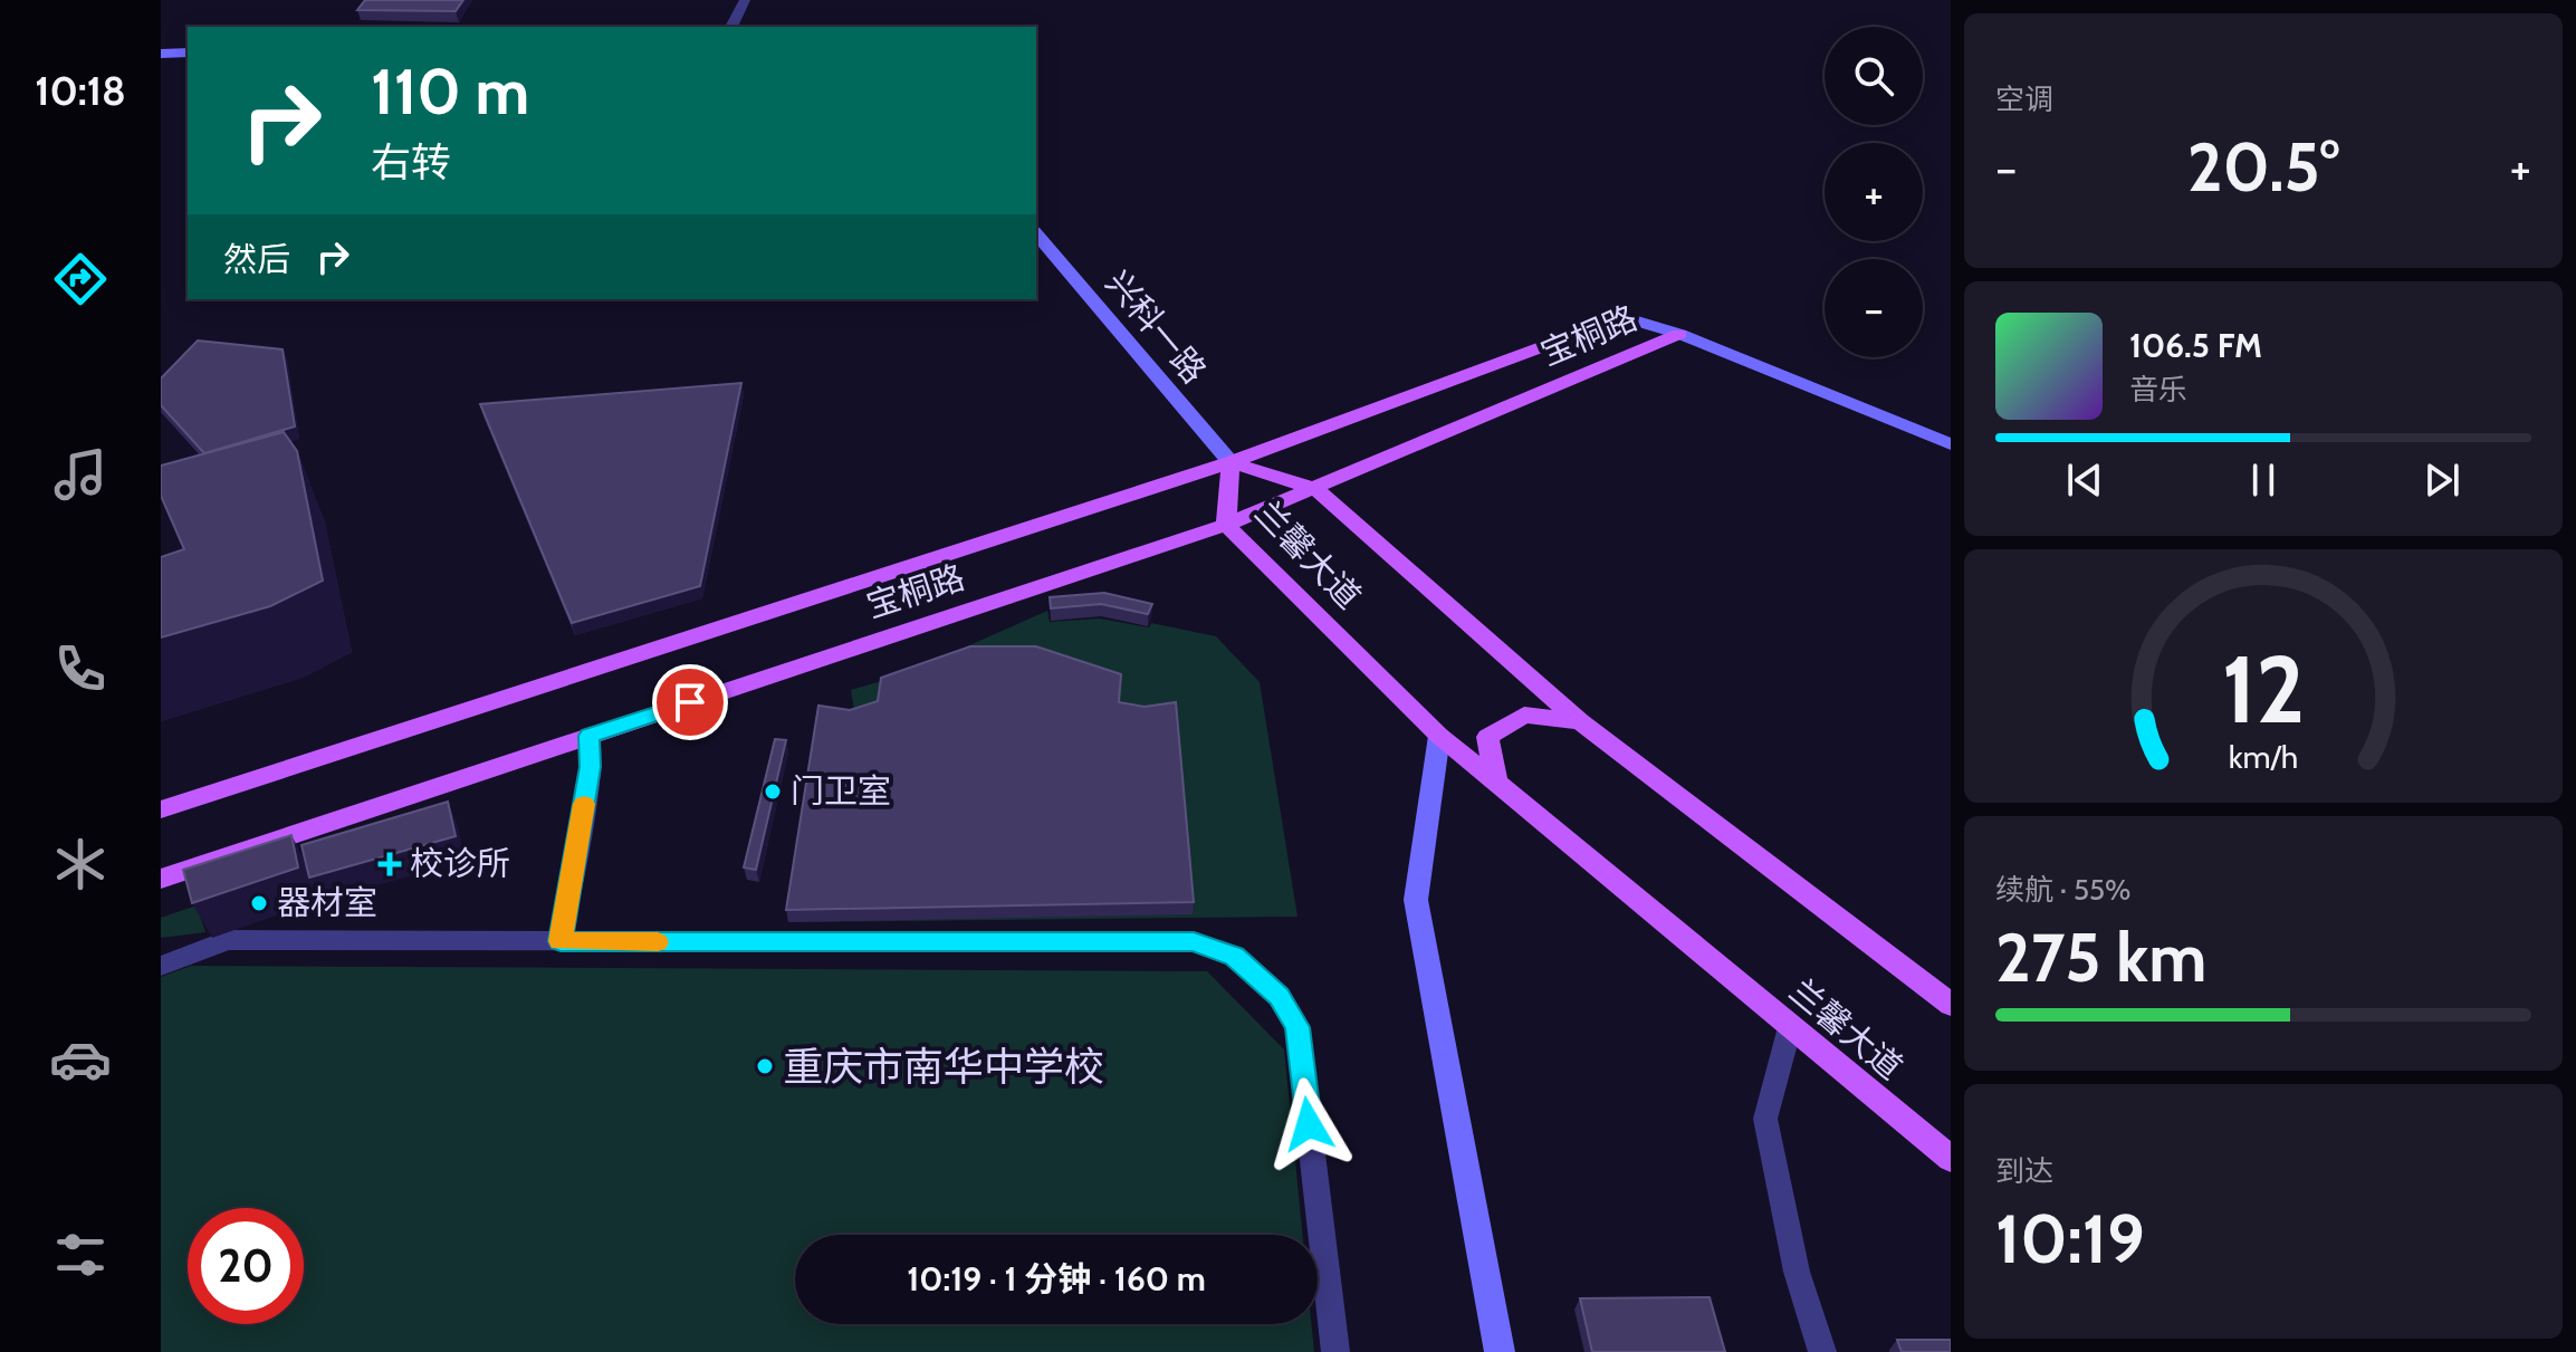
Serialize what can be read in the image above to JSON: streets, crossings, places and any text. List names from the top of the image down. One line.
{"streets":{"main road":["宝桐路","兰馨大道"],"street":["兴科一路"]},"crossings":[["兴科一路","宝桐路"],["兴科一路","兰馨大道"],["宝桐路","兰馨大道"]],"places":{"other":["门卫室","器材室","重庆市南华中学校"],"health":["校诊所"]},"page":{"tabs":"10:18","tile":["空调",["续航 · 55%","275 km"],["到达","10:19"]],"map_buttons":["+","−"],"turn":["110 m","右转"],"heat":["−","20.5°","+"],"then":"然后","song":["106.5 FM","音乐"],"limit":"20","trip":"10:19 · 1 分钟 · 160 m","gauge":["12","km/h"]}}
